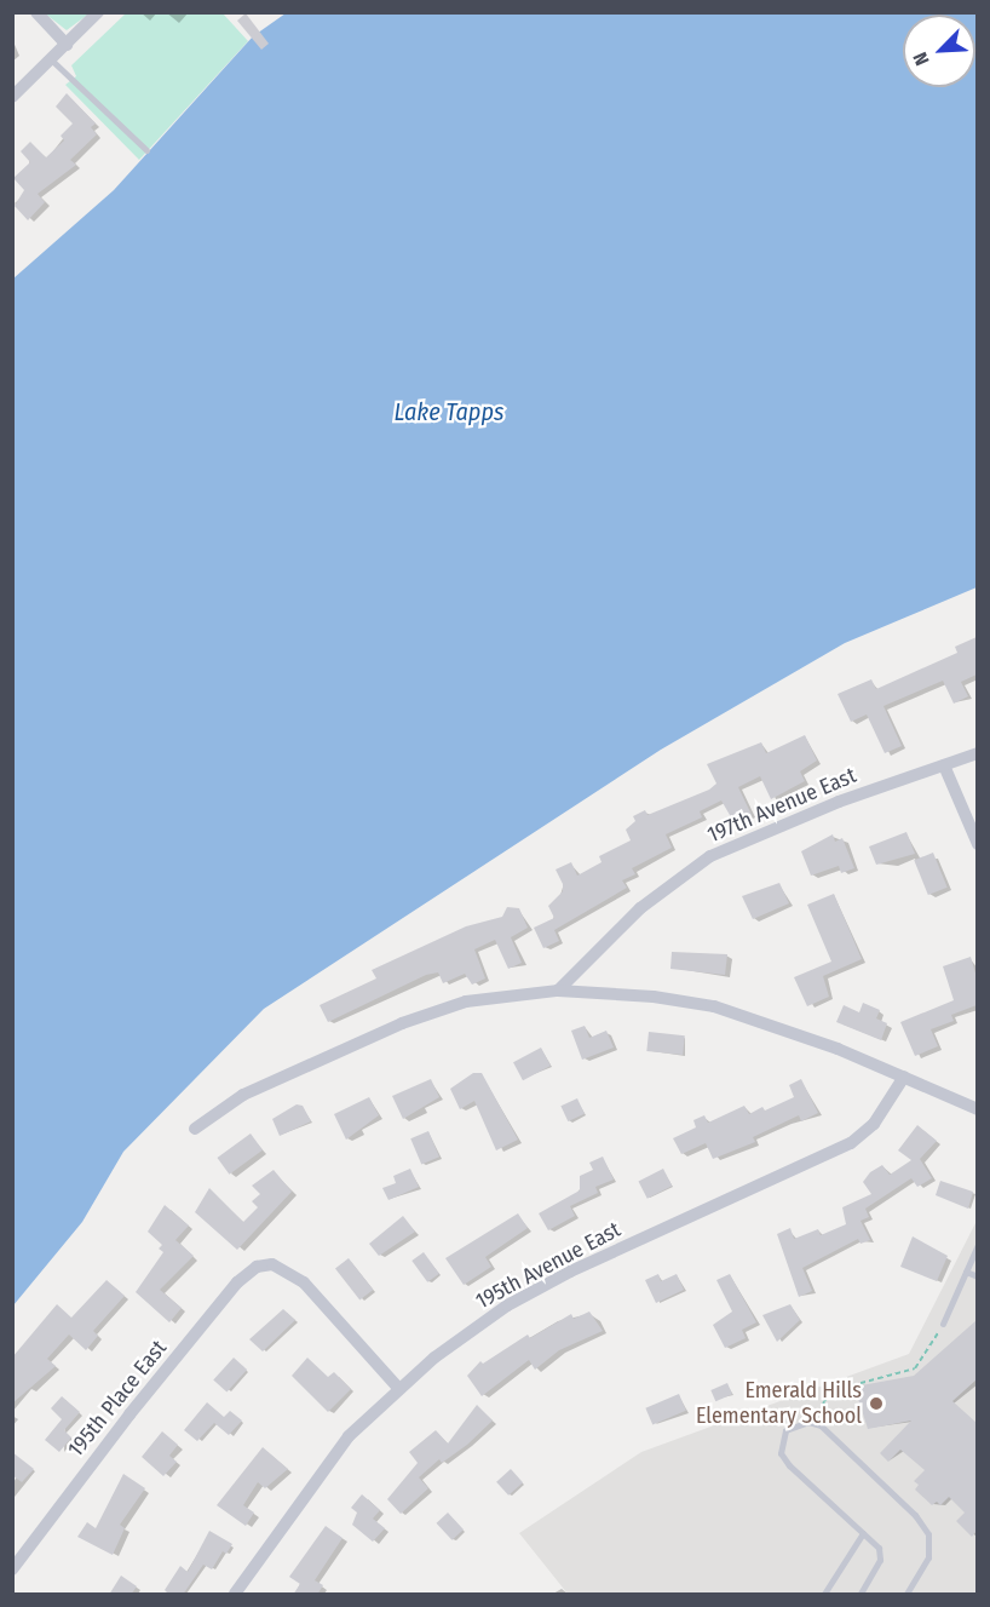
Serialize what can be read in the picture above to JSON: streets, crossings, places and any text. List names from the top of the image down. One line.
{"streets":{"street":["197th Avenue East","195th Avenue East","195th Place East"]},"crossings":[["195th Avenue East","195th Place East"]],"water":["Lake Tapps"],"places":["Emerald Hills Elementary School"],"north":"bottom left"}
